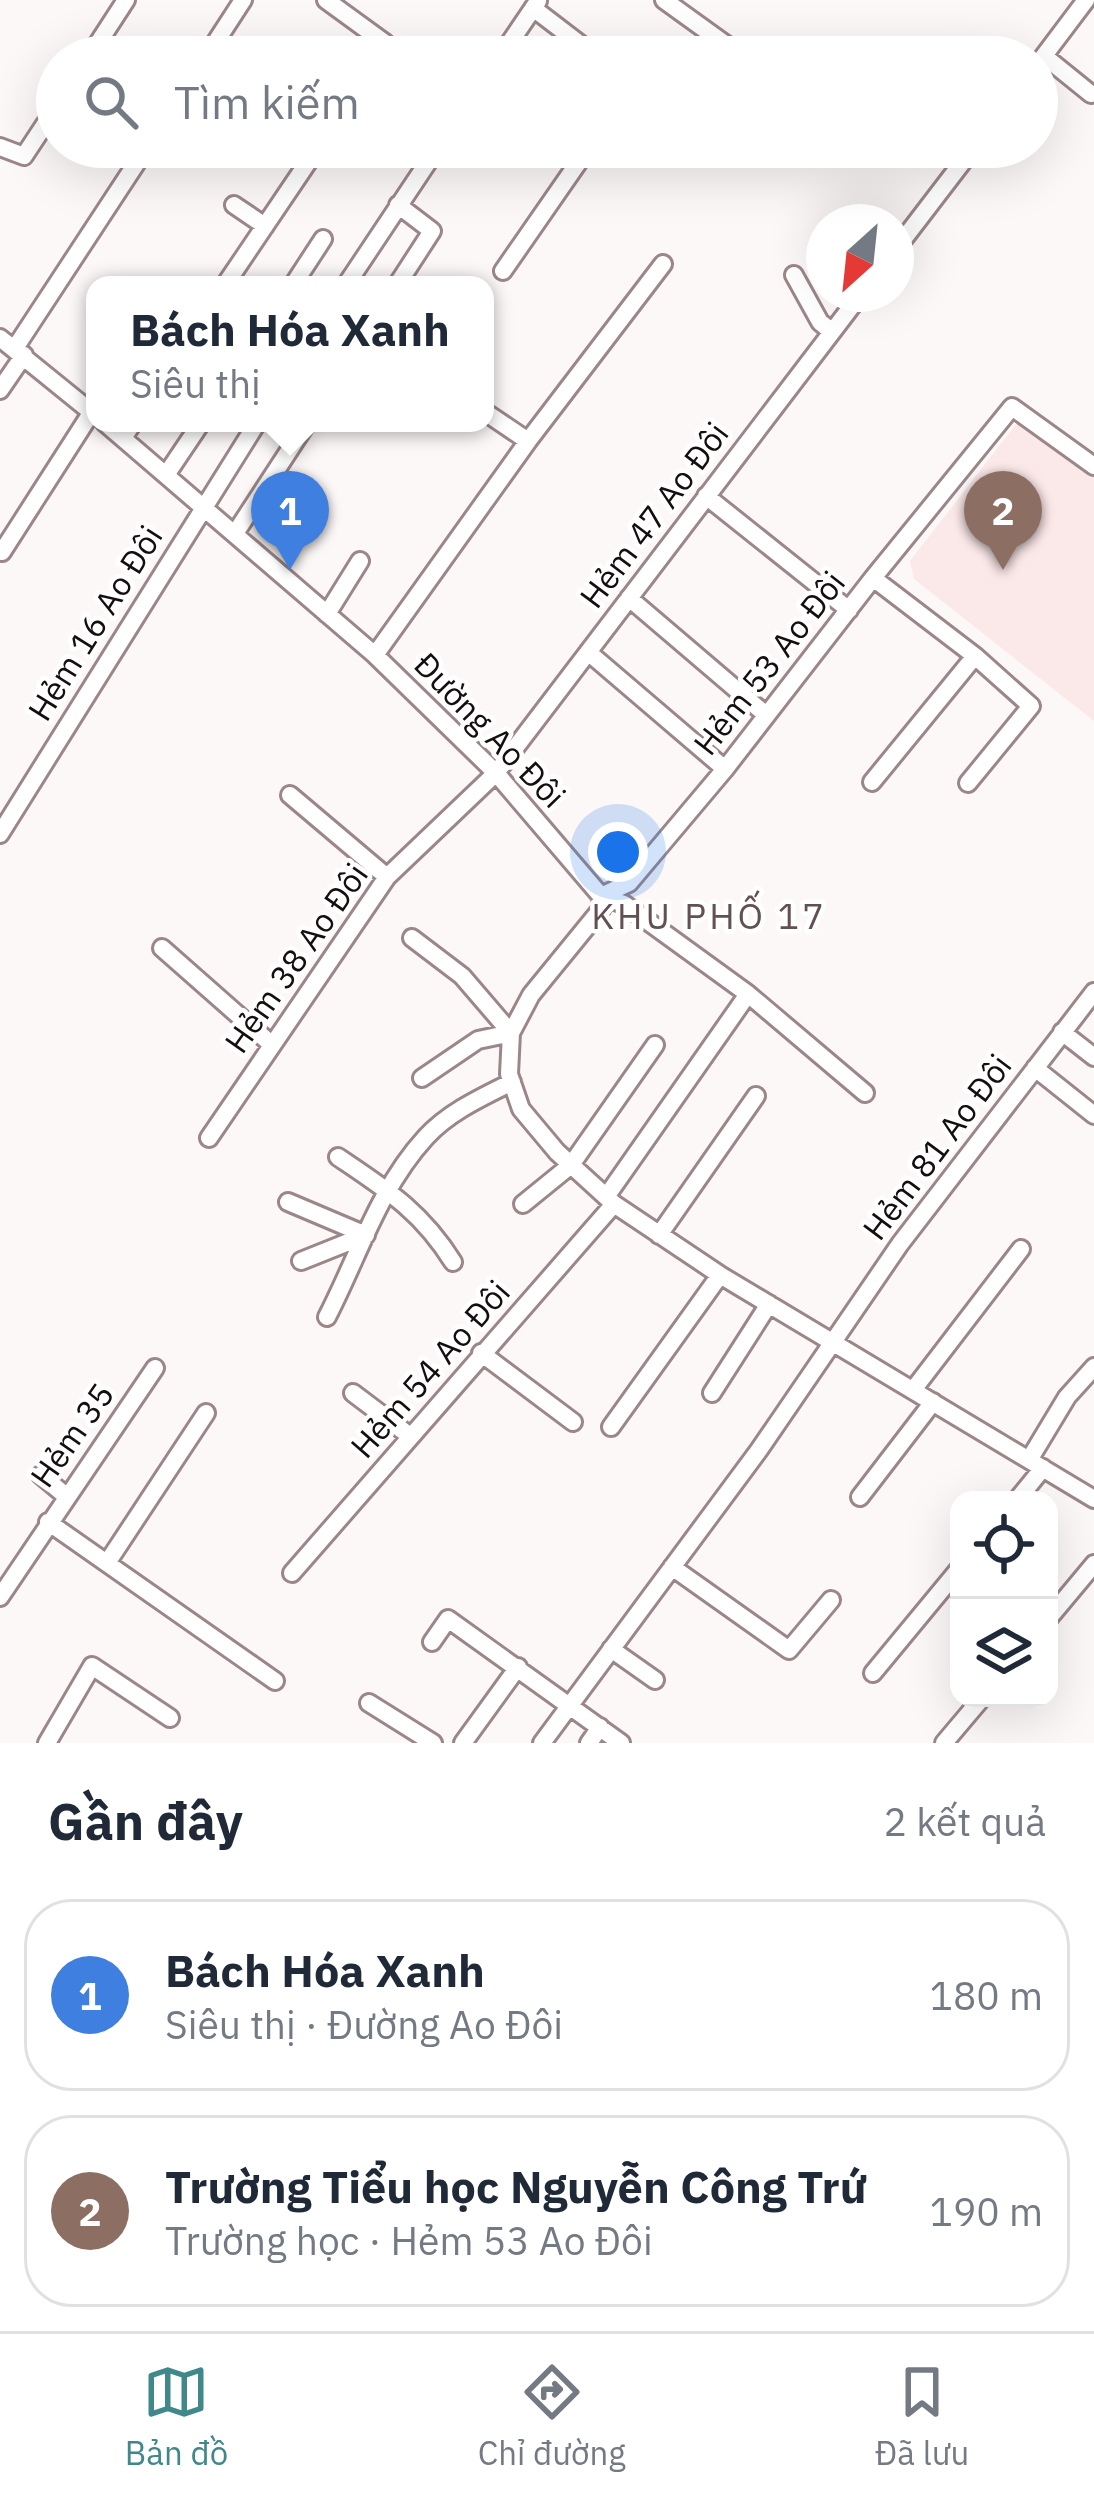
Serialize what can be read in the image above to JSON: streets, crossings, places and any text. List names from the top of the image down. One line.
{"streets":{"street":["Hẻm 47 Ao Đôi","Hẻm 16 Ao Đôi","Hẻm 53 Ao Đôi","Đường Ao Đôi","Hẻm 38 Ao Đôi","Hẻm 81 Ao Đôi","Hẻm 54 Ao Đôi","Hẻm 35"]},"crossings":[["Hẻm 47 Ao Đôi","Đường Ao Đôi"],["Hẻm 47 Ao Đôi","Hẻm 38 Ao Đôi"],["Hẻm 16 Ao Đôi","Đường Ao Đôi"],["Hẻm 53 Ao Đôi","Đường Ao Đôi"],["Đường Ao Đôi","Hẻm 38 Ao Đôi"],["Đường Ao Đôi","Hẻm 54 Ao Đôi"]],"districts":["KHU PHỐ 17"],"north":"bottom left","page":{"search":"Tìm kiếm","popup":["Bách Hóa Xanh","Siêu thị"],"pins":["1","2"],"heading":["Gần đây","2 kết quả"],"list":[{"mark":"1","name":"Bách Hóa Xanh","note":"Siêu thị · Đường Ao Đôi","value":"180 m"},{"mark":"2","name":"Trường Tiểu học Nguyễn Công Trứ","note":"Trường học · Hẻm 53 Ao Đôi","value":"190 m"}],"nav":["Bản đồ","Chỉ đường","Đã lưu"]}}
